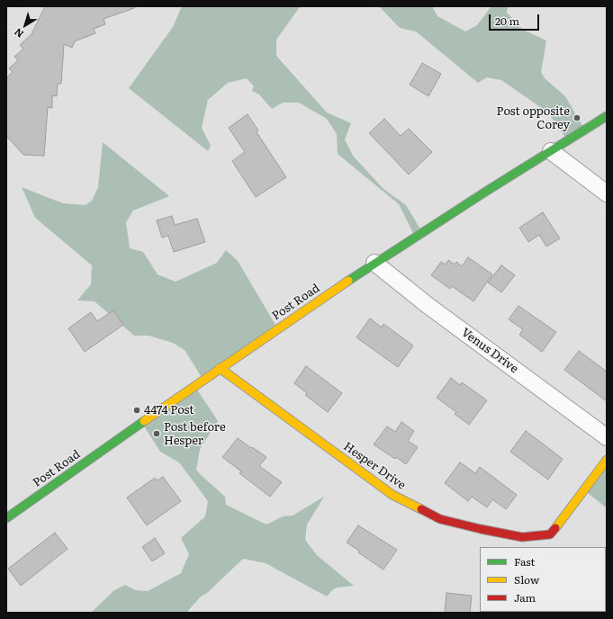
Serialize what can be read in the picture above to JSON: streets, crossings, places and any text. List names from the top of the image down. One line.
{"streets":{"main road":["Post Road","Hesper Drive"],"street":["Venus Drive"]},"crossings":[["Post Road","Venus Drive"],["Post Road","Hesper Drive"]],"places":["Post opposite Corey","4474 Post","Post before Hesper"],"legend":["Fast","Slow","Jam"],"scale_bar":"20 m","north":"bottom left"}
